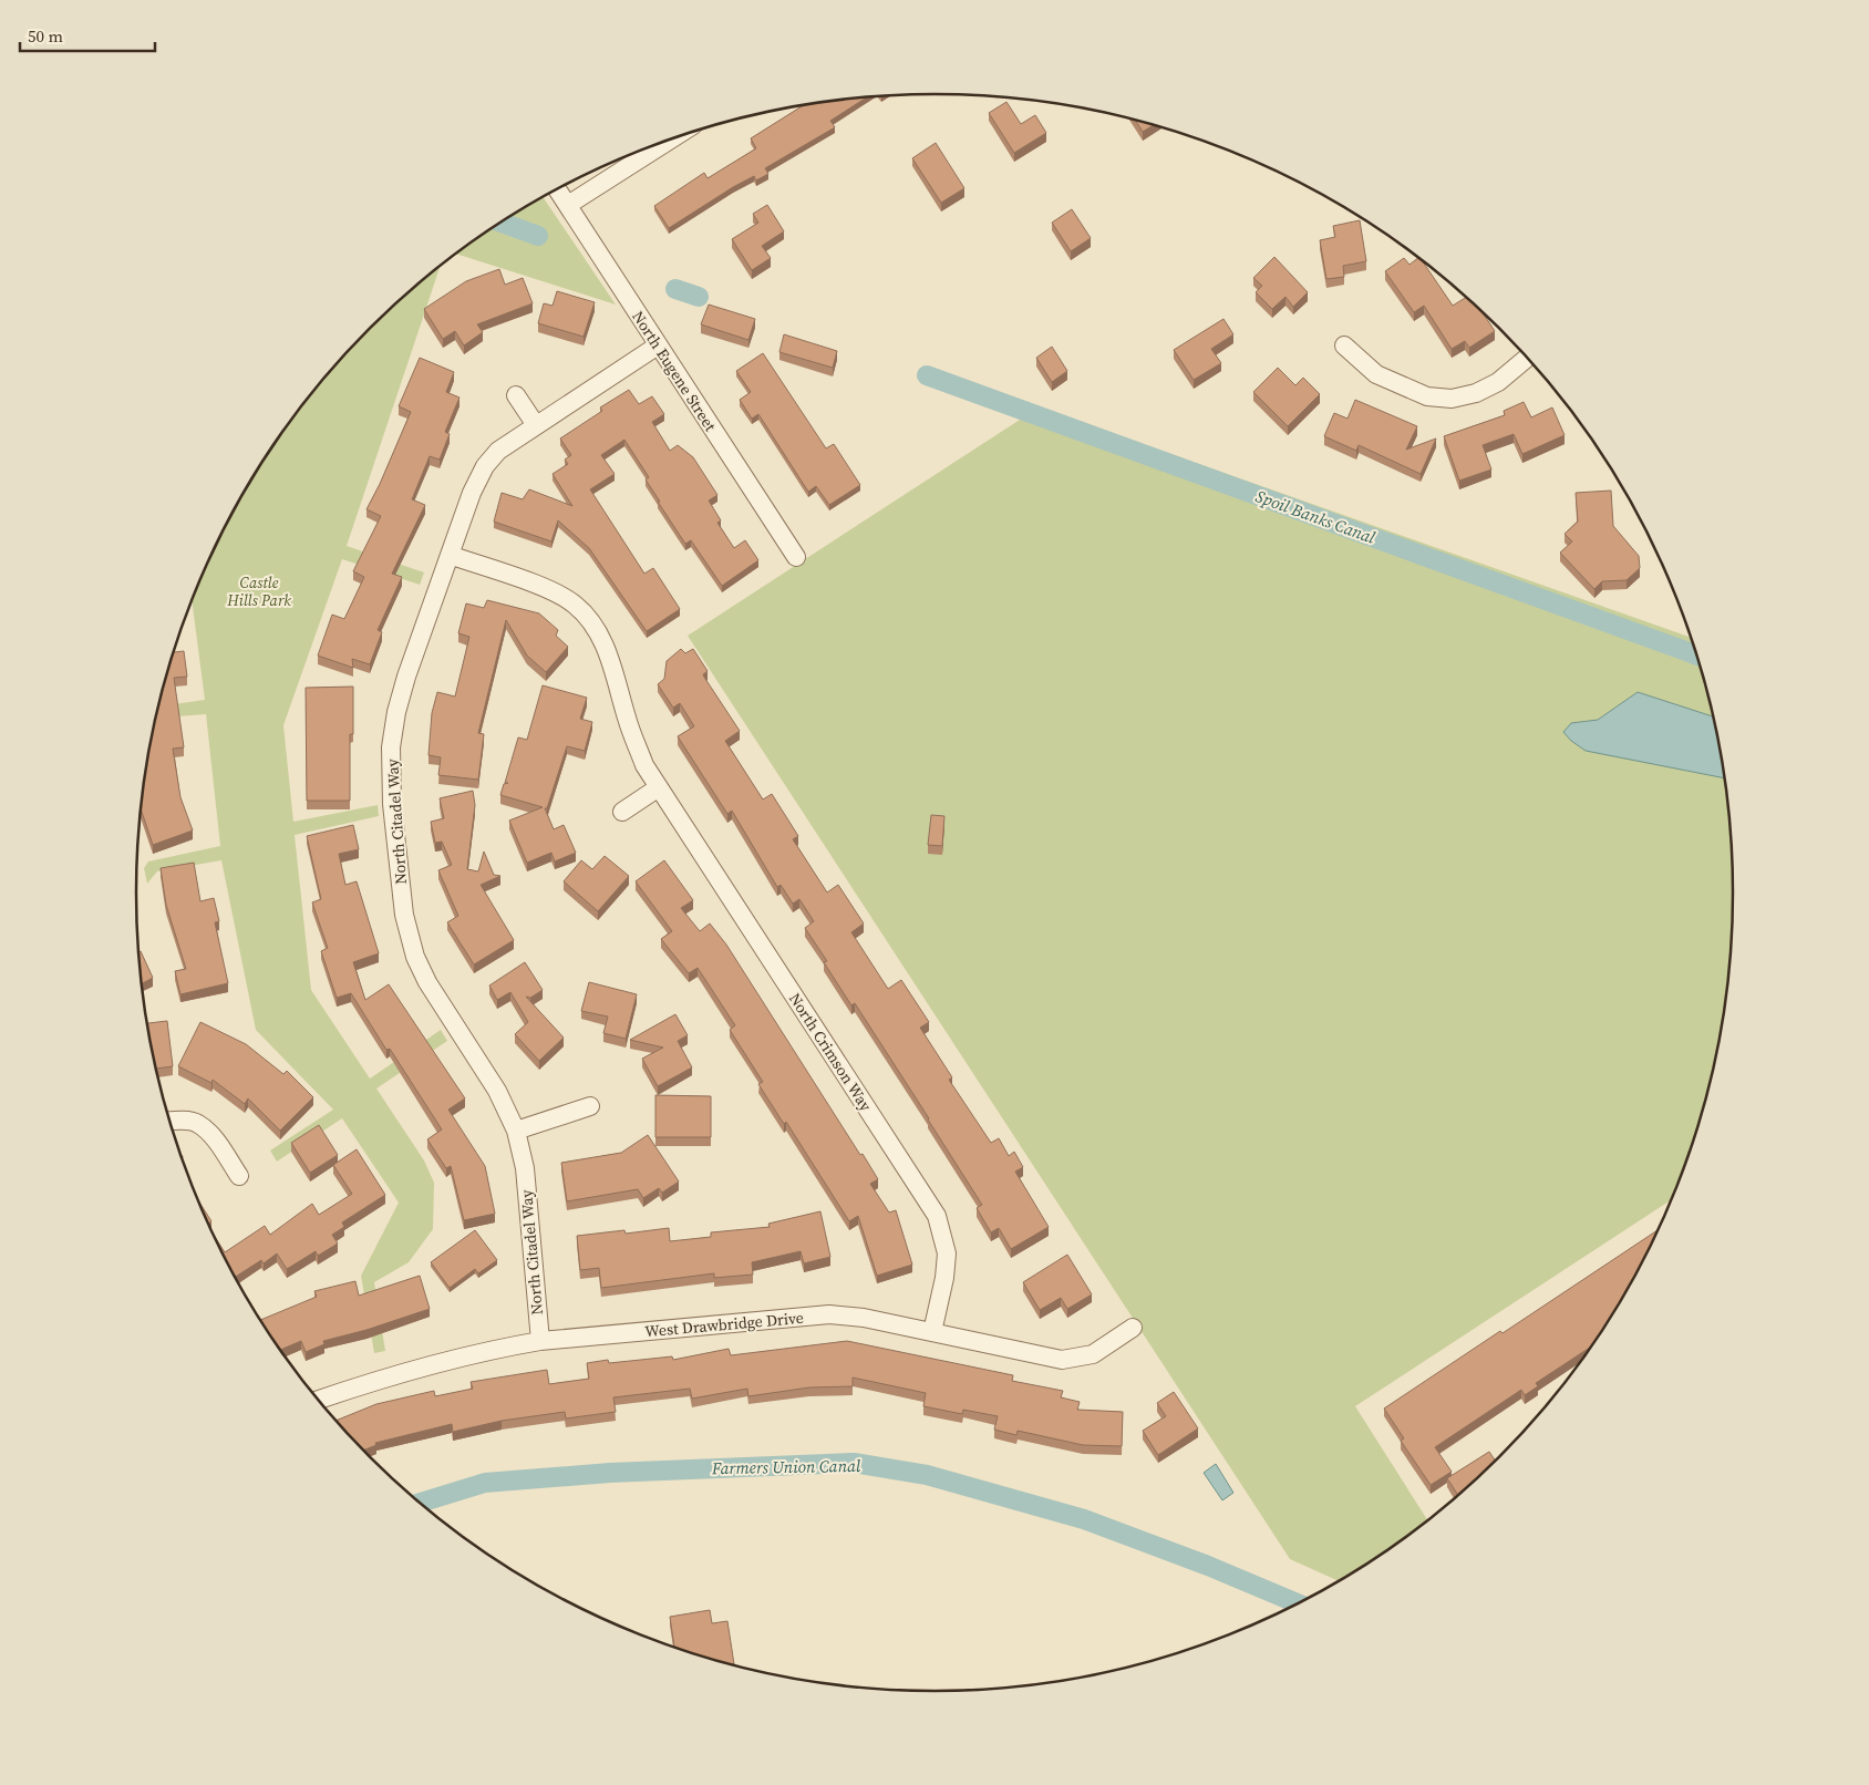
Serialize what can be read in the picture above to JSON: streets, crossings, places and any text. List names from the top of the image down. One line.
{"streets":{"street":["North Eugene Street","North Citadel Way","North Crimson Way","West Drawbridge Drive"]},"crossings":[["North Eugene Street","North Citadel Way"],["North Citadel Way","North Crimson Way"],["North Citadel Way","West Drawbridge Drive"],["North Crimson Way","West Drawbridge Drive"]],"water":["Spoil Banks Canal","Farmers Union Canal"],"parks":["Castle Hills Park"],"scale_bar":"50 m"}
